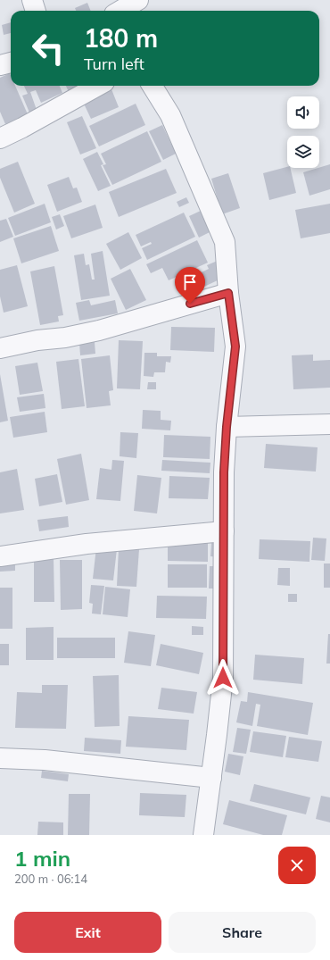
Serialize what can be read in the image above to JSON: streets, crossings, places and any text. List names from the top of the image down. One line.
{"page":{"turn":["180 m","Turn left"],"heading":["1 min","200 m · 06:14"],"buttons":["Exit","Share"]}}
